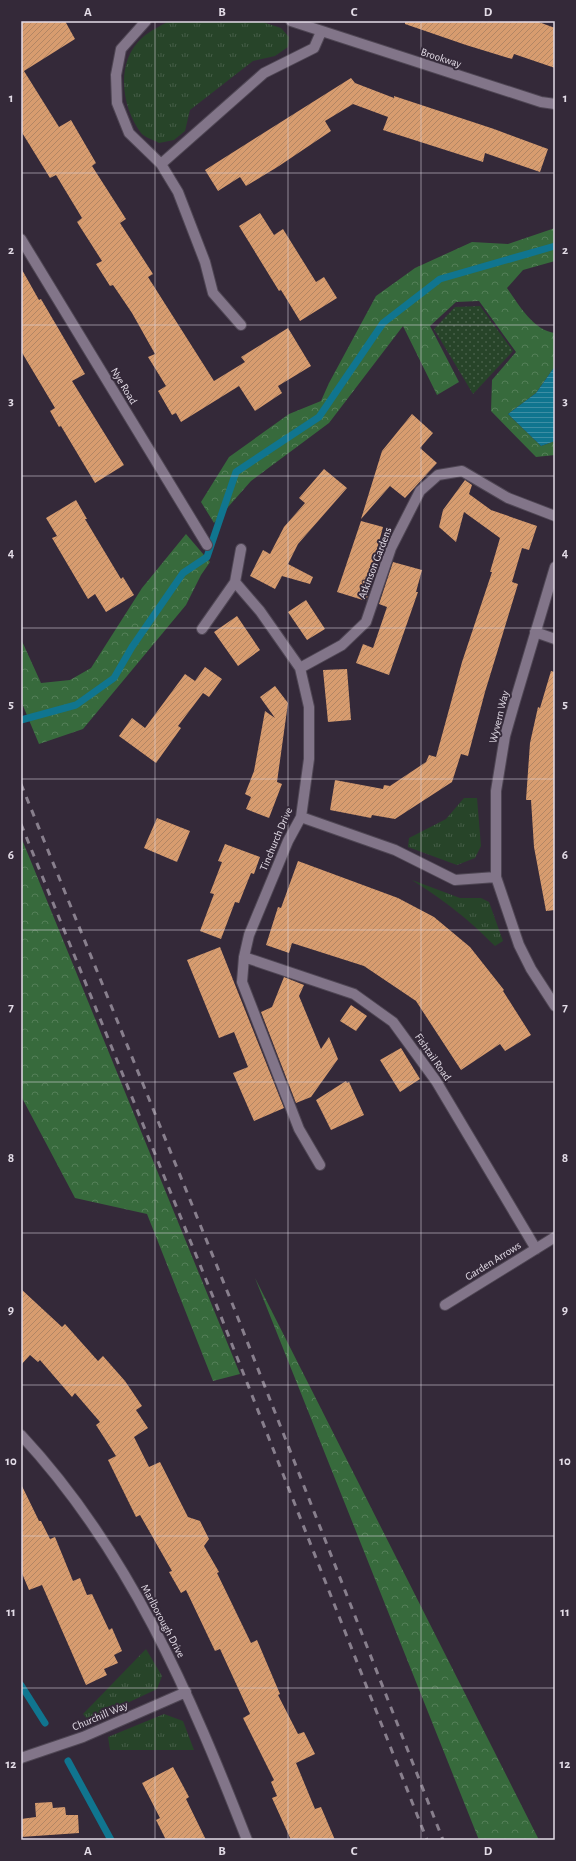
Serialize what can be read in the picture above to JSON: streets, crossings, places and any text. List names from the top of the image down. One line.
{"streets":{"street":["Brookway","Nye Road","Atkinson Gardens","Wyvern Way","Tinchurch Drive","Fishtail Road","Garden Arrows","Marlborough Drive","Churchill Way"]},"crossings":[["Atkinson Gardens","Tinchurch Drive"],["Tinchurch Drive","Fishtail Road"],["Fishtail Road","Garden Arrows"],["Marlborough Drive","Churchill Way"]],"grid":{"columns":["A","B","C","D"],"rows":["1","2","3","4","5","6","7","8","9","10","11","12"]}}
